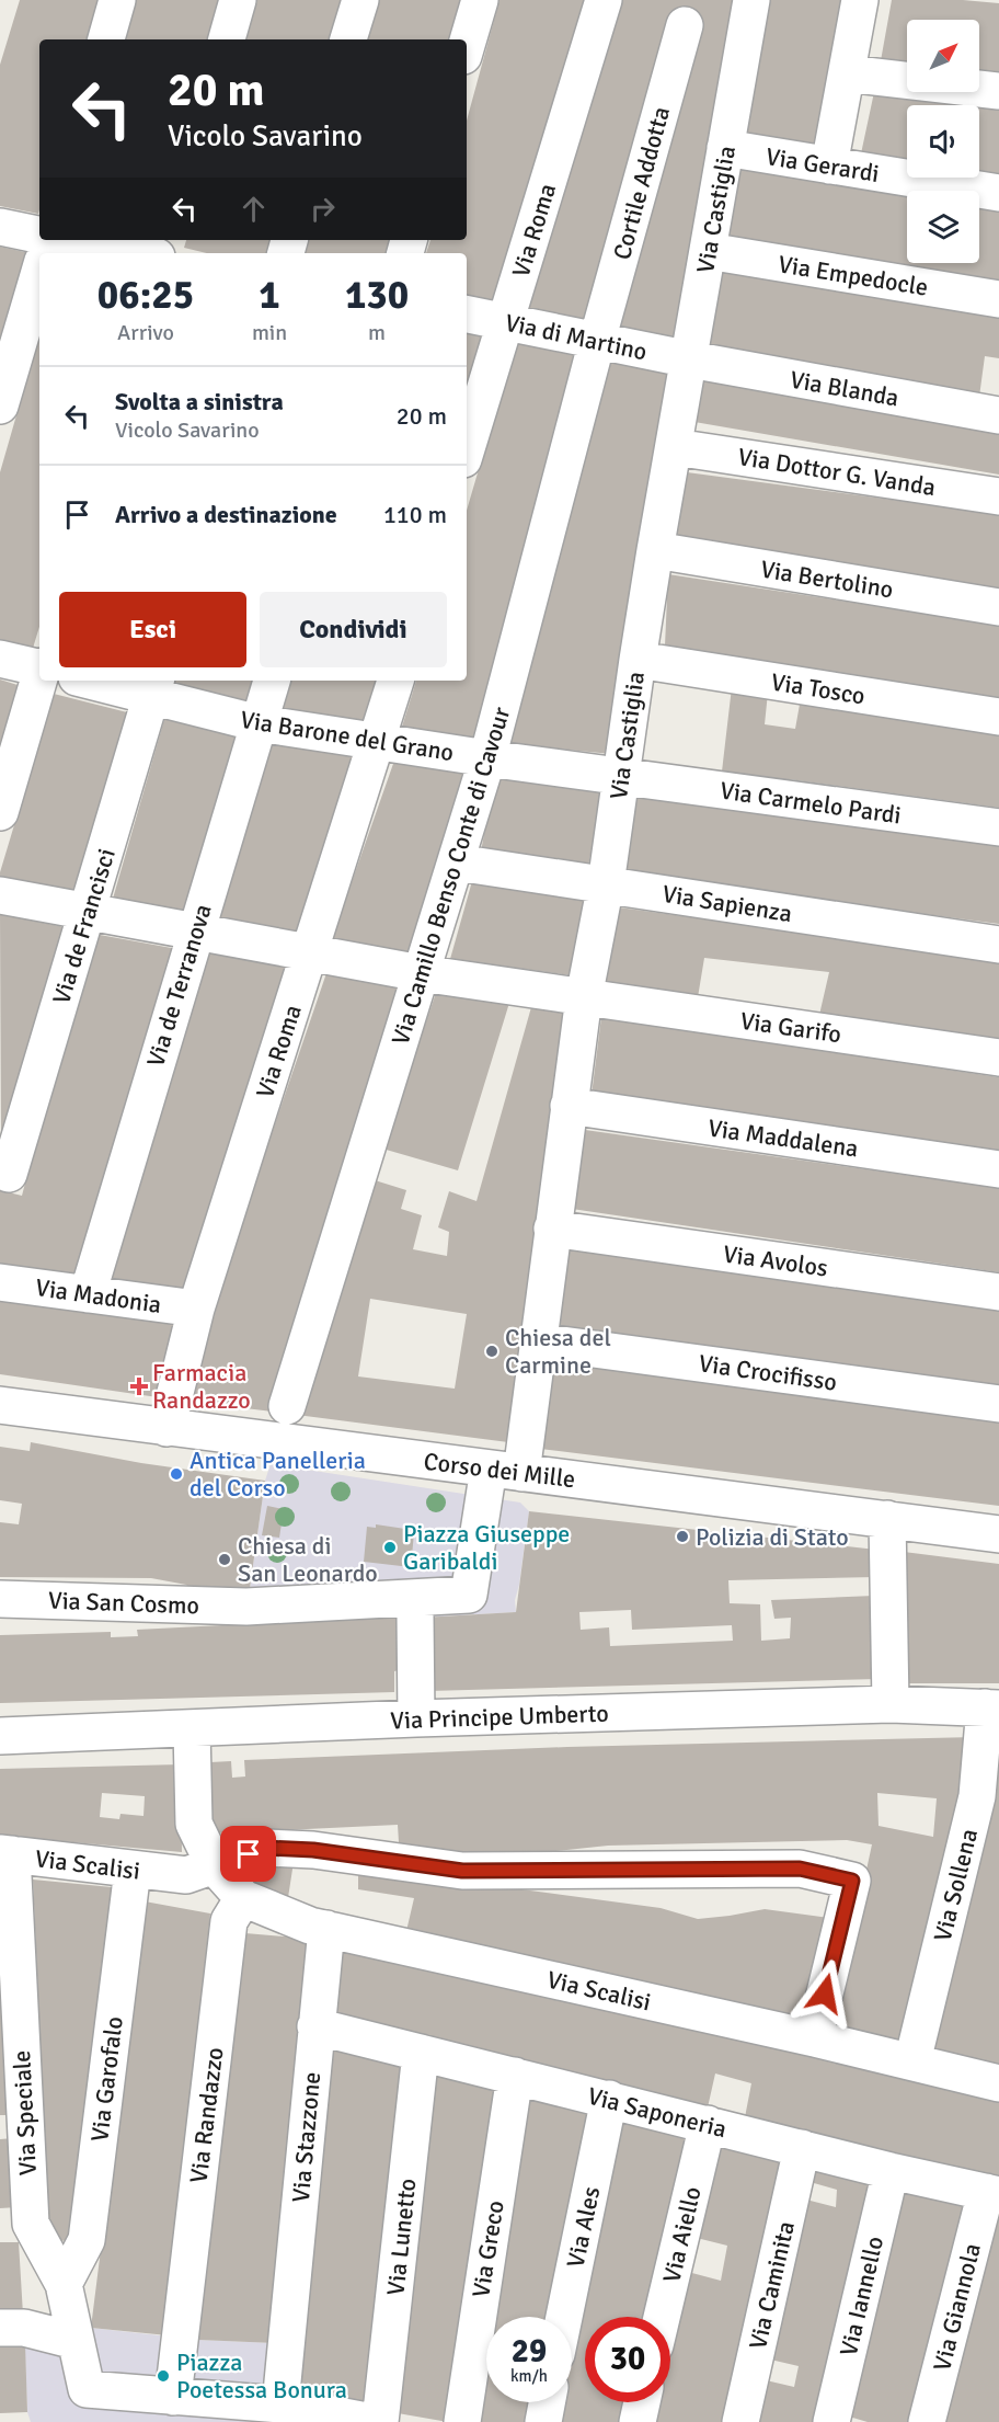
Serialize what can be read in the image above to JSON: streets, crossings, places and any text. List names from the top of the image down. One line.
{"streets":{"street":["Via Gerardi","Cortile Addotta","Via Castiglia","Via Roma","Via Empedocle","Via di Martino","Via Blanda","Via Dottor G. Vanda","Via Bertolino","Via Tosco","Via Barone del Grano","Via Carmelo Pardi","Via Camillo Benso Conte di Cavour","Via Sapienza","Via de Francisci","Via de Terranova","Via Garifo","Via Maddalena","Via Avolos","Via Madonia","Via Crocifisso","Corso dei Mille","Via San Cosmo","Via Principe Umberto","Via Scalisi","Via Sollena","Via Garofalo","Via Saponeria","Via Speciale","Via Randazzo","Via Stazzone","Via Ales","Via Aiello","Via Lunetto","Via Greco","Via Caminita","Via Iannello","Via Giannola"]},"crossings":[["Via Gerardi","Via Castiglia"],["Cortile Addotta","Via di Martino"],["Cortile Addotta","Via Camillo Benso Conte di Cavour"],["Via Castiglia","Via Empedocle"],["Via Castiglia","Via di Martino"],["Via Castiglia","Via Blanda"],["Via Castiglia","Via Dottor G. Vanda"],["Via Castiglia","Via Bertolino"],["Via Castiglia","Via Tosco"],["Via Castiglia","Via Barone del Grano"],["Via Castiglia","Via Carmelo Pardi"],["Via Castiglia","Via Sapienza"],["Via Castiglia","Via Garifo"],["Via Castiglia","Via Maddalena"],["Via Castiglia","Via Avolos"],["Via Castiglia","Via Crocifisso"],["Via Castiglia","Corso dei Mille"],["Via Castiglia","Via San Cosmo"],["Via Roma","Via di Martino"],["Via Roma","Via Barone del Grano"],["Via Roma","Via Garifo"],["Via Roma","Via Madonia"],["Via Roma","Corso dei Mille"],["Via di Martino","Via Blanda"],["Via di Martino","Via Camillo Benso Conte di Cavour"],["Via Barone del Grano","Via Carmelo Pardi"],["Via Barone del Grano","Via Camillo Benso Conte di Cavour"],["Via Barone del Grano","Via de Francisci"],["Via Barone del Grano","Via de Terranova"],["Via Camillo Benso Conte di Cavour","Via Sapienza"],["Via Camillo Benso Conte di Cavour","Via Garifo"],["Via de Francisci","Via Garifo"],["Via de Terranova","Via Garifo"],["Via de Terranova","Via Madonia"],["Via Principe Umberto","Via Scalisi"],["Via Principe Umberto","Via Sollena"],["Via Scalisi","Via Sollena"],["Via Scalisi","Via Garofalo"],["Via Scalisi","Via Speciale"],["Via Scalisi","Via Randazzo"],["Via Scalisi","Via Stazzone"],["Via Garofalo","Via Speciale"],["Via Saponeria","Via Stazzone"],["Via Saponeria","Via Ales"],["Via Saponeria","Via Aiello"],["Via Saponeria","Via Lunetto"],["Via Saponeria","Via Greco"],["Via Saponeria","Via Caminita"],["Via Saponeria","Via Iannello"],["Via Saponeria","Via Giannola"]],"places":{"other":["Chiesa del Carmine","Antica Panelleria del Corso","Polizia di Stato","Piazza Giuseppe Garibaldi","Chiesa di San Leonardo","Piazza Poetessa Bonura"],"health":["Farmacia Randazzo"]},"north":"top right","page":{"turn":["20 m","Vicolo Savarino"],"eta":["06:25","Arrivo","1","min","130","m"],"list":[{"name":"Svolta a sinistra","note":"Vicolo Savarino","value":"20 m"},{"name":"Arrivo a destinazione","value":"110 m"}],"buttons":["Esci","Condividi"],"speed":"29 km/h","limit":"30"}}
